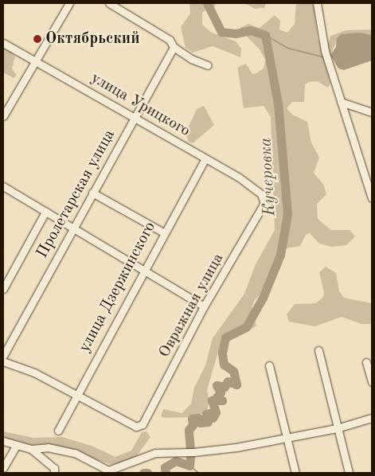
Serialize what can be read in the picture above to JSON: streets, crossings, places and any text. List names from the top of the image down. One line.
{"streets":{"street":["улица Урицкого","Пролетарская улица","улица Дзержинского","Овражная улица"]},"crossings":[["улица Урицкого","Пролетарская улица"],["улица Урицкого","улица Дзержинского"],["улица Урицкого","Овражная улица"],["улица Дзержинского","Овражная улица"]],"water":["Кучеровка"],"places":["Октябрьский"]}
